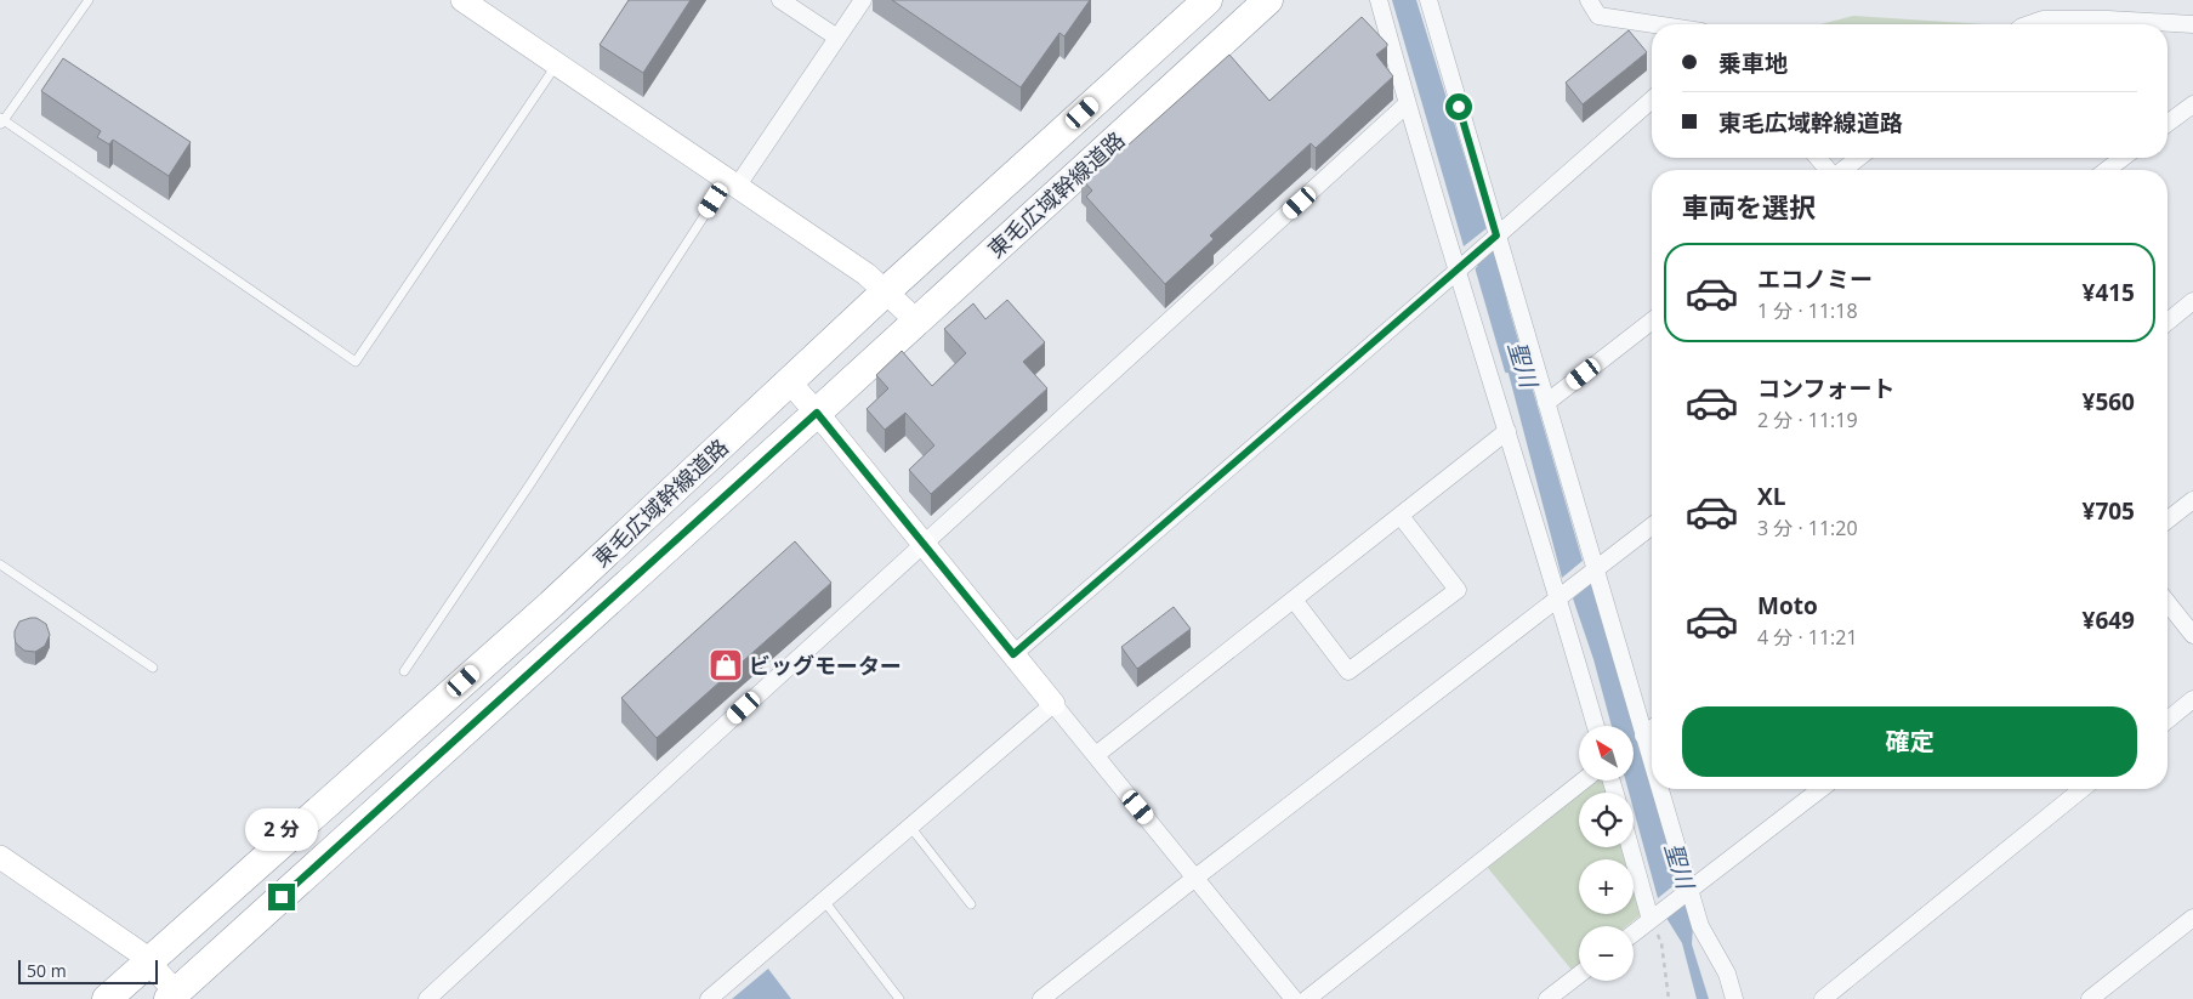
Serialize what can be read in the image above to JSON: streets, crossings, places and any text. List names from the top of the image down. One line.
{"streets":{"highway":["東毛広域幹線道路"]},"water":["聖川"],"places":{"shop":["ビッグモーター"]},"scale_bar":"50 m","north":"top left","page":{"banner":["乗車地","東毛広域幹線道路"],"heading":"車両を選択","list":[{"name":"エコノミー","note":"1 分 · 11:18","value":"¥415"},{"name":"コンフォート","note":"2 分 · 11:19","value":"¥560"},{"name":"XL","note":"3 分 · 11:20","value":"¥705"},{"name":"Moto","note":"4 分 · 11:21","value":"¥649"}],"buttons":"確定","map_buttons":["+","−"],"bubble":"2 分","scale":"50 m"}}
